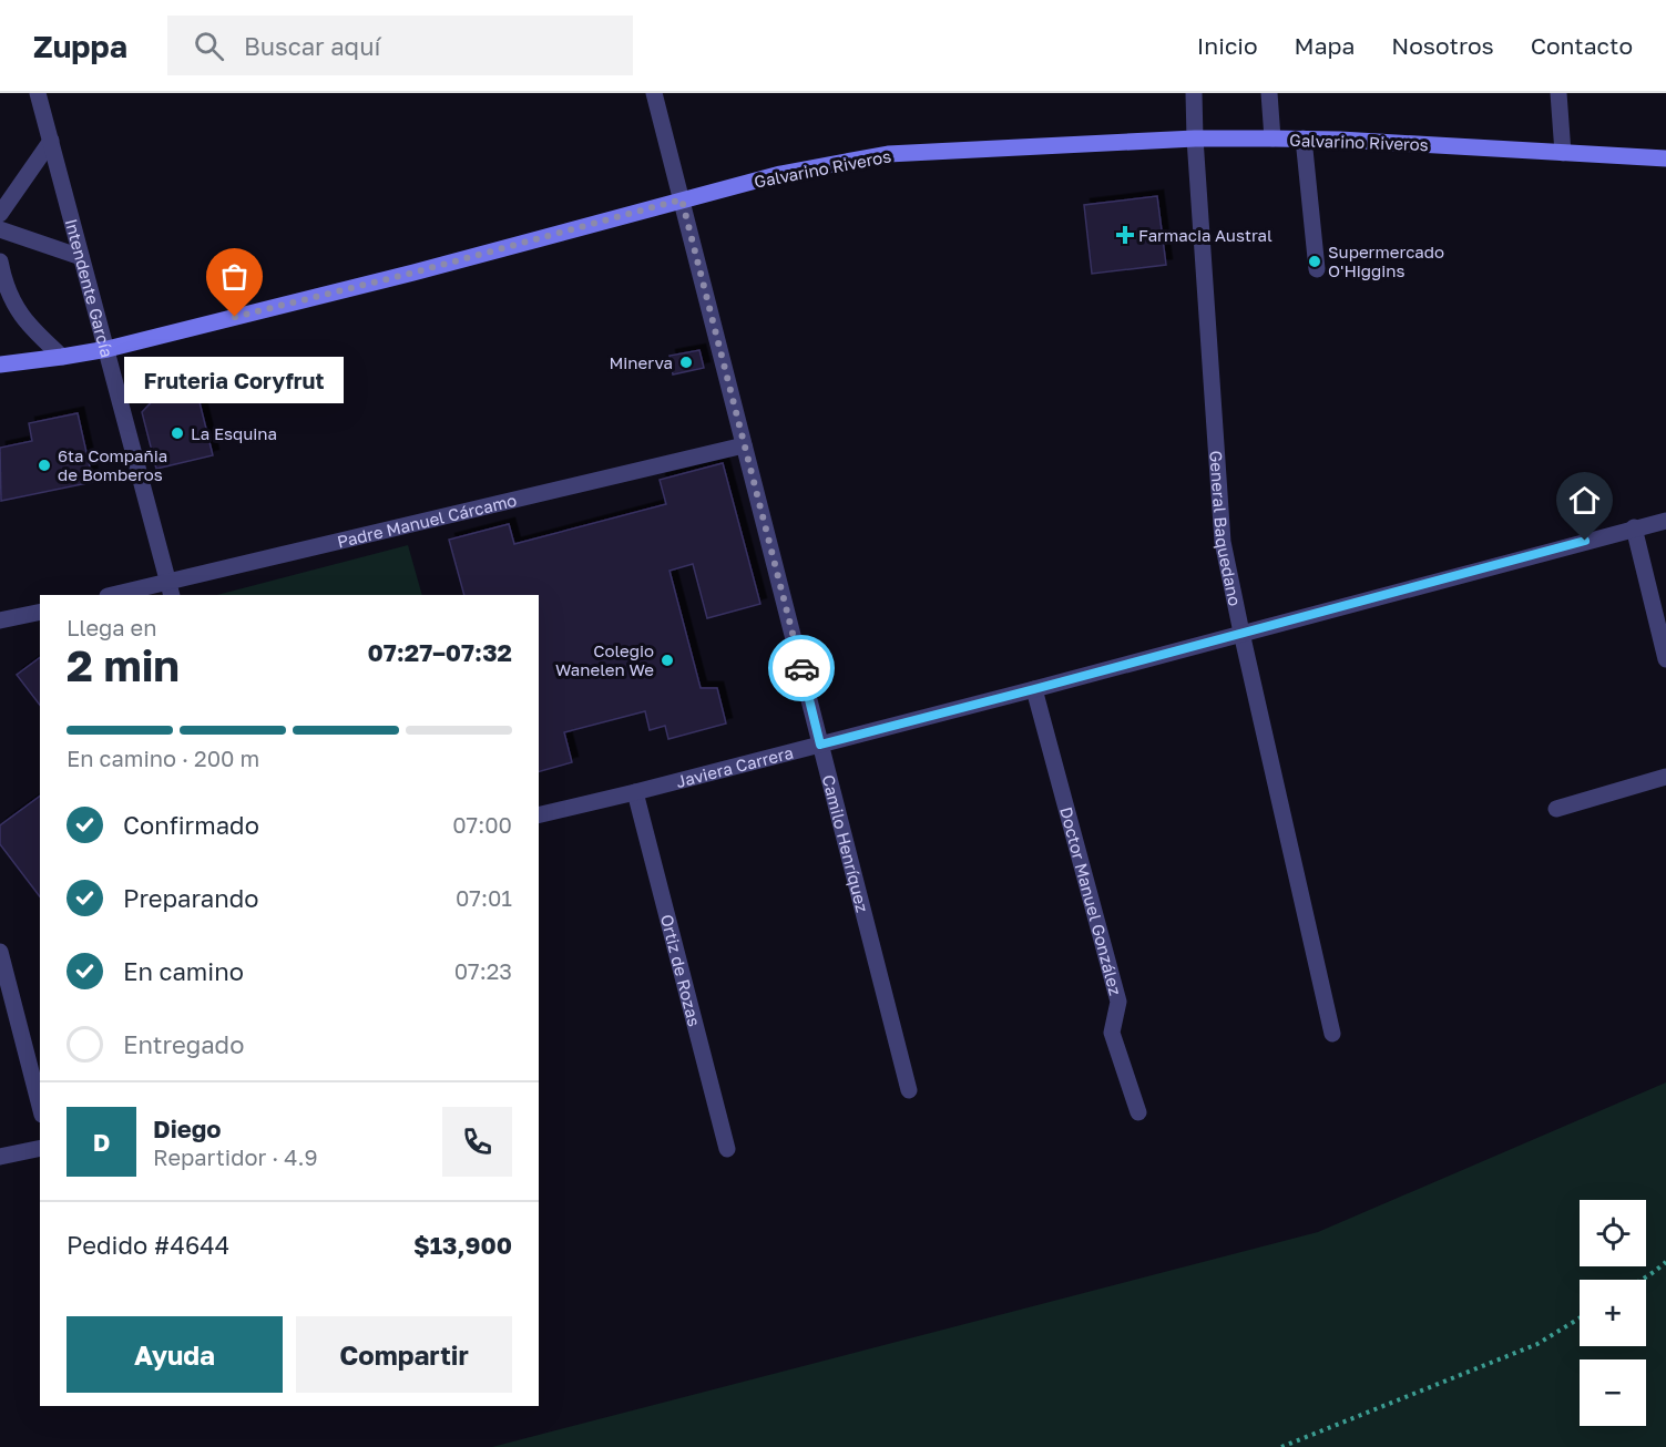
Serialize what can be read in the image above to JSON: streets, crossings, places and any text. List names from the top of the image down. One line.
{"streets":{"main road":["Galvarino Riveros"],"street":["Intendente García","Padre Manuel Cárcamo","General Baquedano","Javiera Carrera","Camilo Henríquez","Doctor Manuel González","Ortiz de Rozas"]},"crossings":[["Galvarino Riveros","Intendente García"],["Galvarino Riveros","General Baquedano"],["Galvarino Riveros","Camilo Henríquez"],["Intendente García","Padre Manuel Cárcamo"],["Padre Manuel Cárcamo","Camilo Henríquez"],["General Baquedano","Javiera Carrera"],["Javiera Carrera","Camilo Henríquez"],["Javiera Carrera","Doctor Manuel González"],["Javiera Carrera","Ortiz de Rozas"]],"places":{"health":["Farmacia Austral"],"other":["Supermercado O'Higgins","Fruteria Coryfrut","Minerva","La Esquina","6ta Compañia de Bomberos","Colegio Wanelen We"]},"page":{"header":"Zuppa","search":"Buscar aquí","nav":["Inicio","Mapa","Nosotros","Contacto"],"bubble":"Fruteria Coryfrut","heading":["2 min","Llega en","07:27–07:32"],"panel":["Diego","Repartidor · 4.9","Pedido #4644","$13,900"],"bar":"En camino · 200 m","list":[["Confirmado","07:00"],["Preparando","07:01"],["En camino","07:23"],"Entregado"],"round":"D","map_buttons":["+","−"],"buttons":["Ayuda","Compartir"]}}
